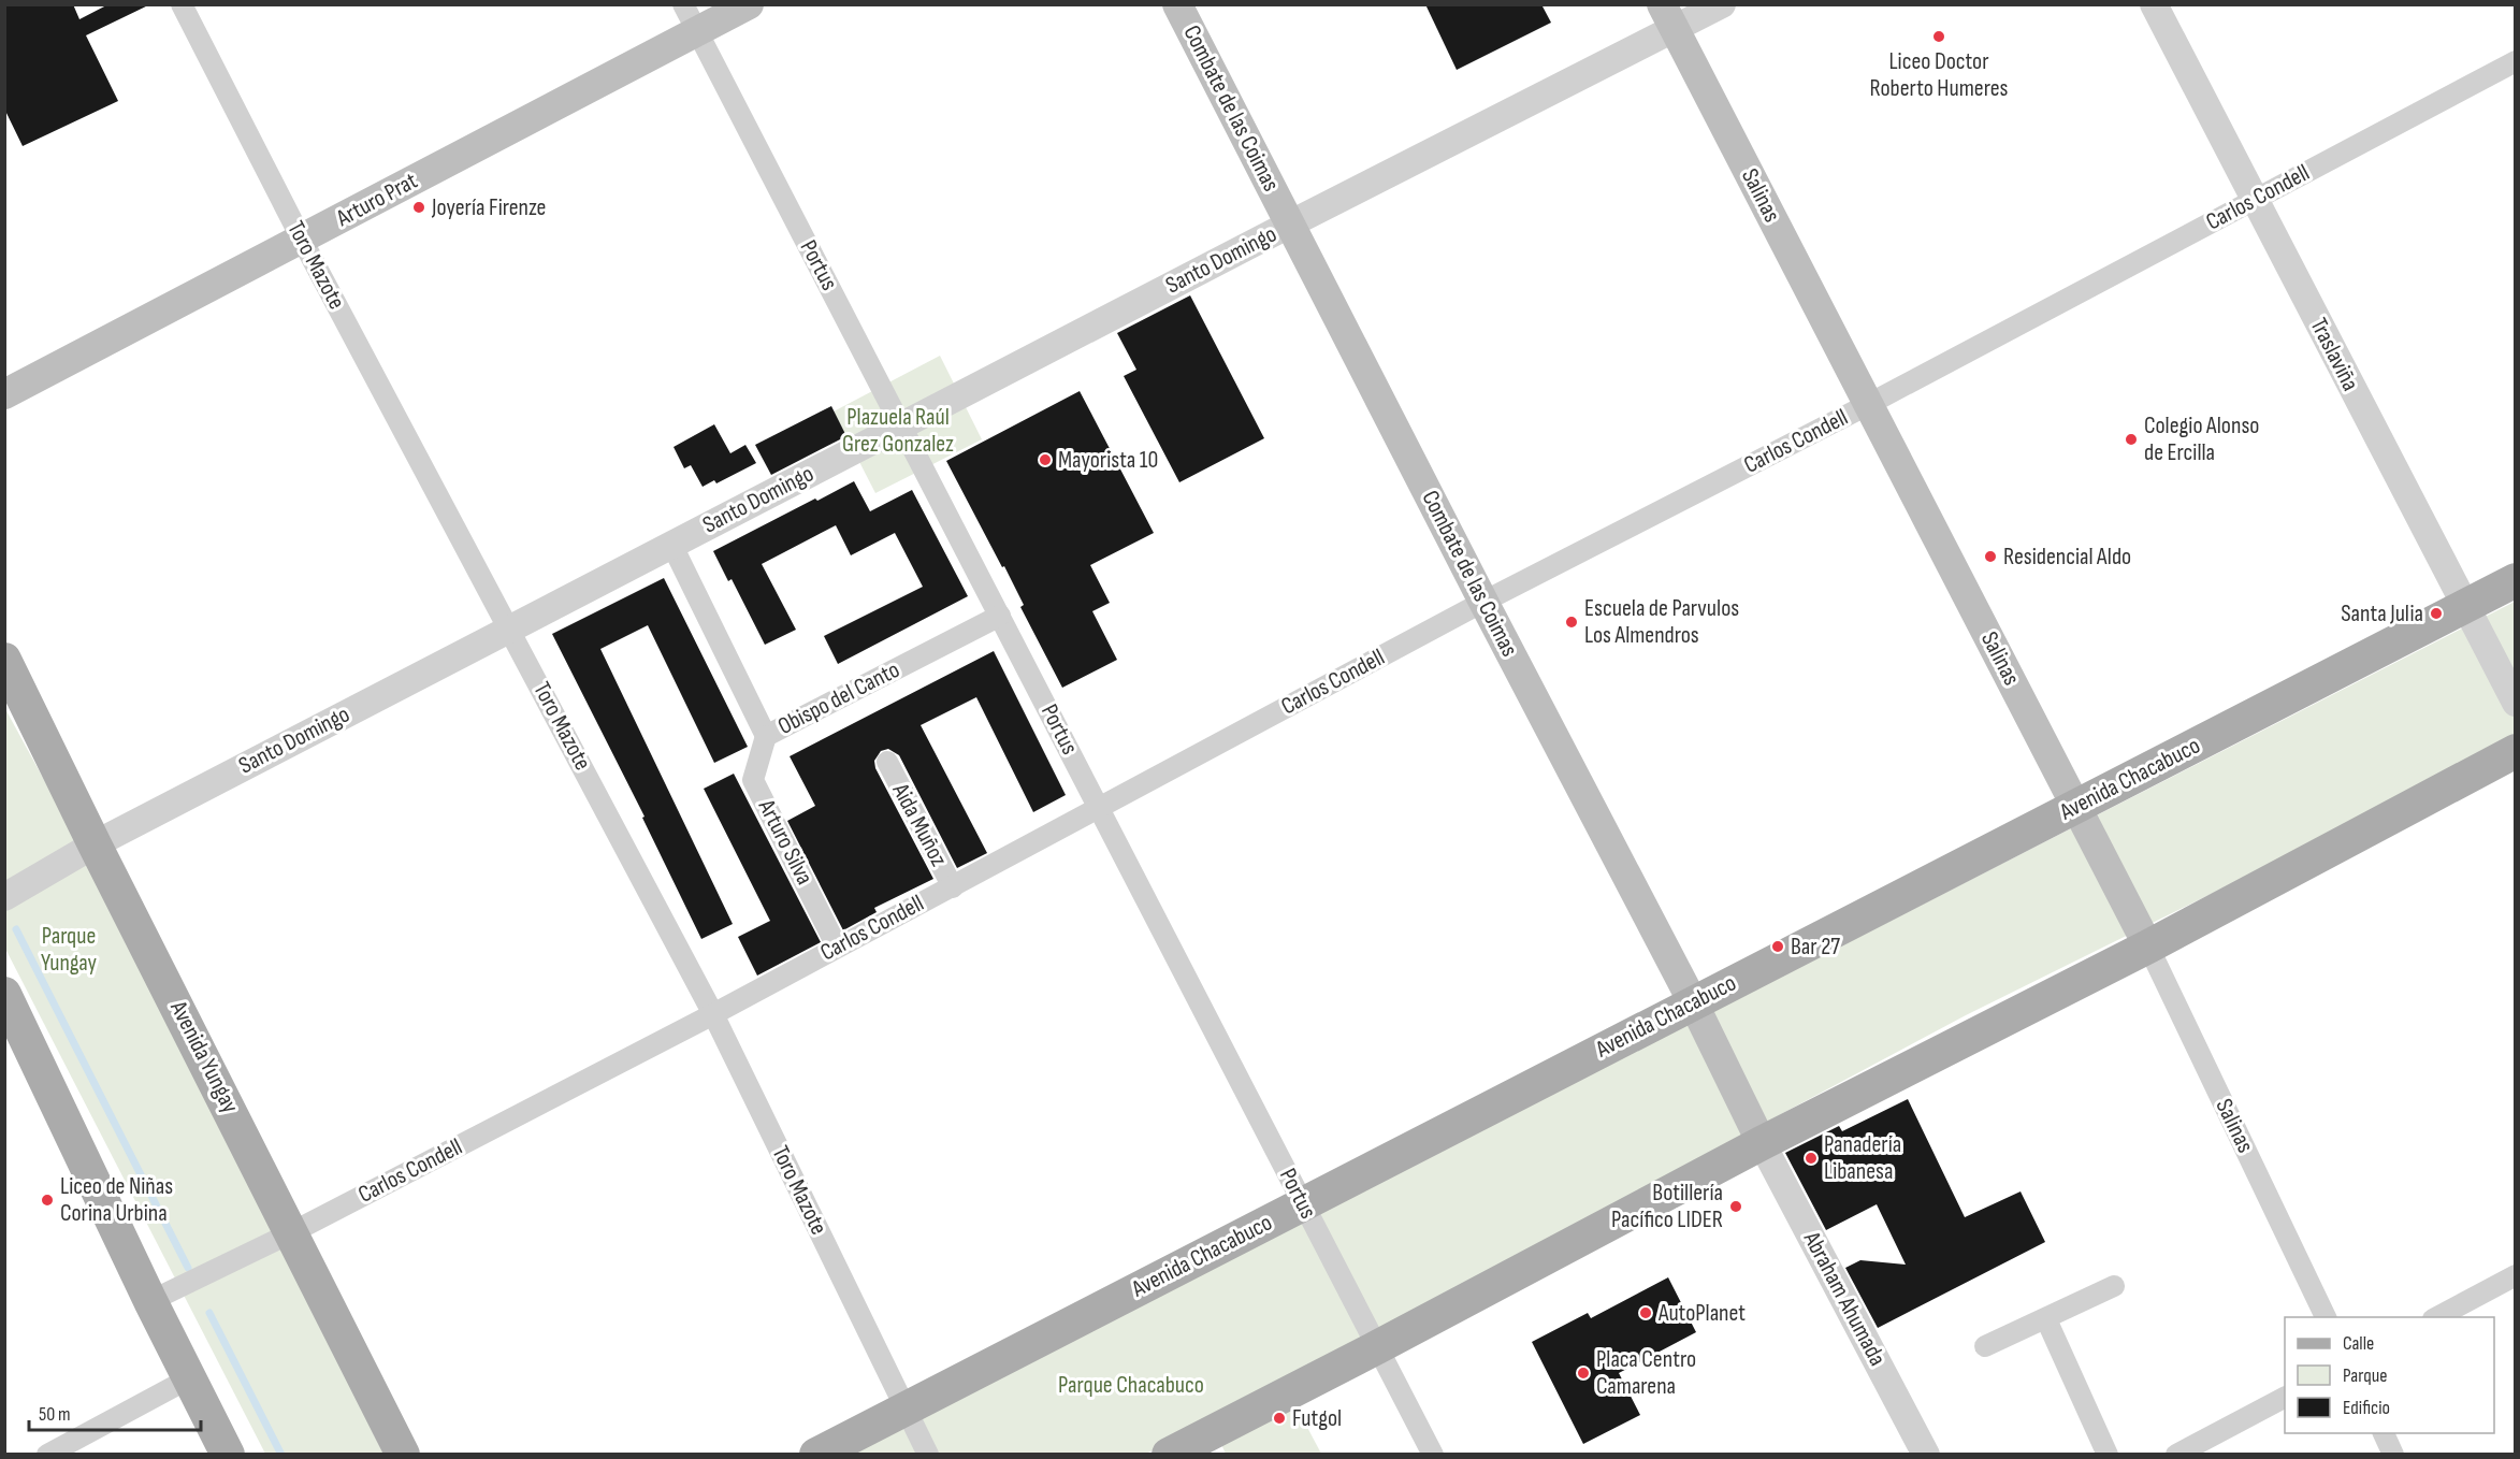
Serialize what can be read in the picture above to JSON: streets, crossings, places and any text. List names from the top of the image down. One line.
{"streets":{"main road":["Combate de las Coimas","Salinas","Arturo Prat","Avenida Chacabuco","Avenida Yungay"],"street":["Carlos Condell","Santo Domingo","Toro Mazote","Portus","Traslaviña","Obispo del Canto","Aida Muñoz","Arturo Silva","Abraham Ahumada"]},"crossings":[["Combate de las Coimas","Carlos Condell"],["Combate de las Coimas","Santo Domingo"],["Combate de las Coimas","Avenida Chacabuco"],["Combate de las Coimas","Abraham Ahumada"],["Salinas","Carlos Condell"],["Salinas","Santo Domingo"],["Salinas","Avenida Chacabuco"],["Carlos Condell","Toro Mazote"],["Carlos Condell","Portus"],["Carlos Condell","Traslaviña"],["Carlos Condell","Aida Muñoz"],["Carlos Condell","Arturo Silva"],["Carlos Condell","Avenida Yungay"],["Arturo Prat","Toro Mazote"],["Arturo Prat","Portus"],["Santo Domingo","Toro Mazote"],["Santo Domingo","Portus"],["Santo Domingo","Obispo del Canto"],["Santo Domingo","Avenida Yungay"],["Toro Mazote","Avenida Chacabuco"],["Portus","Obispo del Canto"],["Portus","Avenida Chacabuco"],["Traslaviña","Avenida Chacabuco"],["Obispo del Canto","Arturo Silva"]],"parks":["Plazuela Raúl Grez Gonzalez","Parque Yungay","Parque Chacabuco"],"places":["Liceo Doctor Roberto Humeres","Joyería Firenze","Colegio Alonso de Ercilla","Mayorista 10","Residencial Aldo","Santa Julia","Escuela de Parvulos Los Almendros","Bar 27","Panadería Libanesa","Liceo de Niñas Corina Urbina","Botillería Pacífico LIDER","AutoPlanet","Placa Centro Camarena","Futgol"],"legend":["Calle","Parque","Edificio"],"scale_bar":"50 m"}
